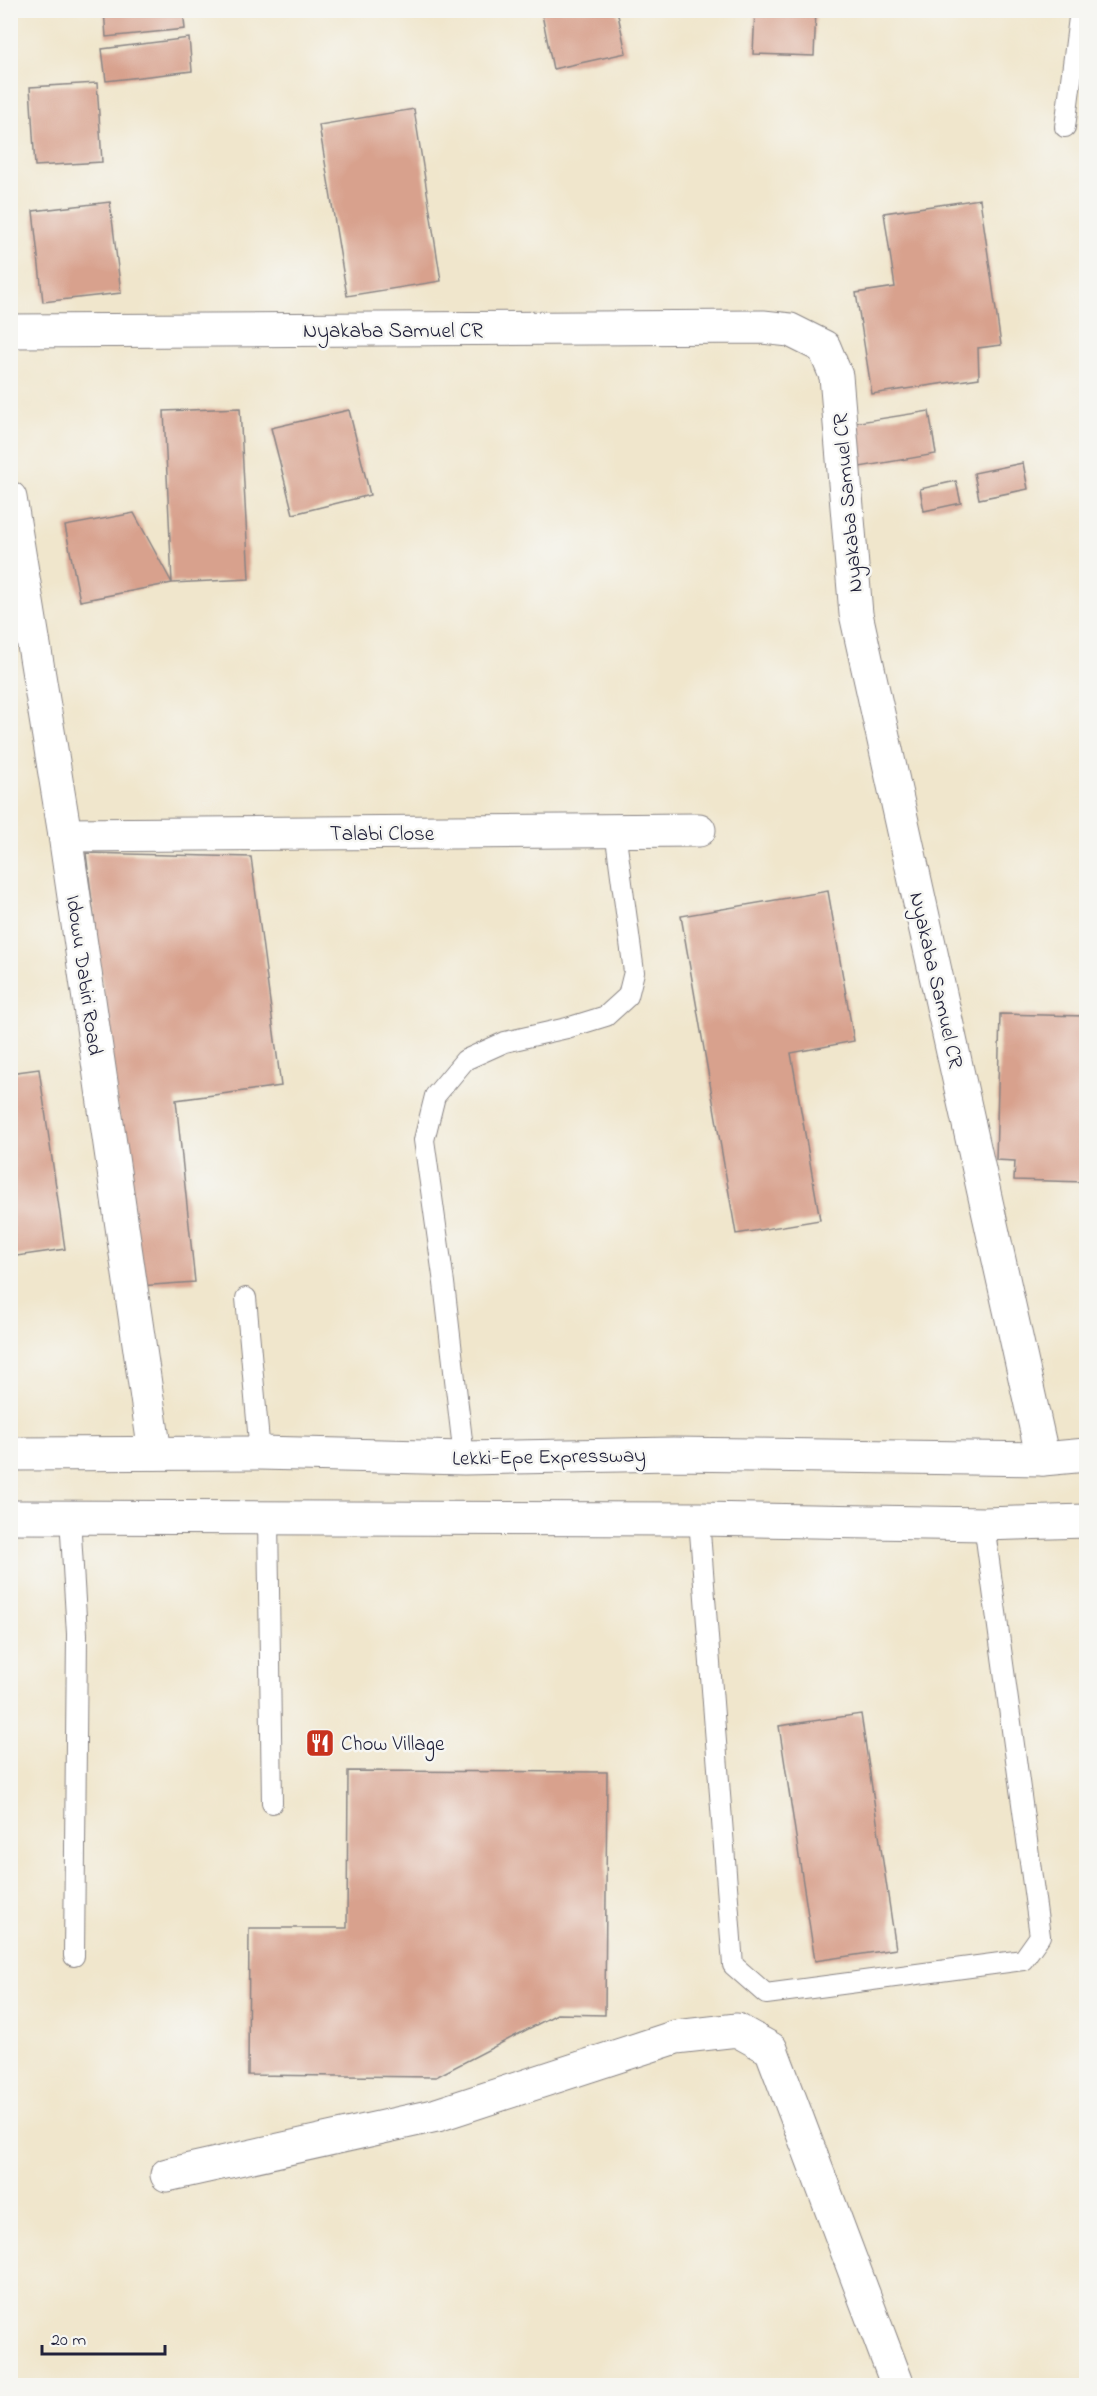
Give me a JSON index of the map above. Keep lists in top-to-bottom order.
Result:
{
  "streets": {
    "main road": [
      "Nyakaba Samuel CR",
      "Talabi Close",
      "Idowu Dabiri Road",
      "Lekki-Epe Expressway"
    ]
  },
  "crossings": [
    ["Nyakaba Samuel CR", "Lekki-Epe Expressway"],
    ["Talabi Close", "Idowu Dabiri Road"],
    ["Idowu Dabiri Road", "Lekki-Epe Expressway"]
  ],
  "places": {
    "restaurant": ["Chow Village"]
  },
  "scale_bar": "20 m"
}
